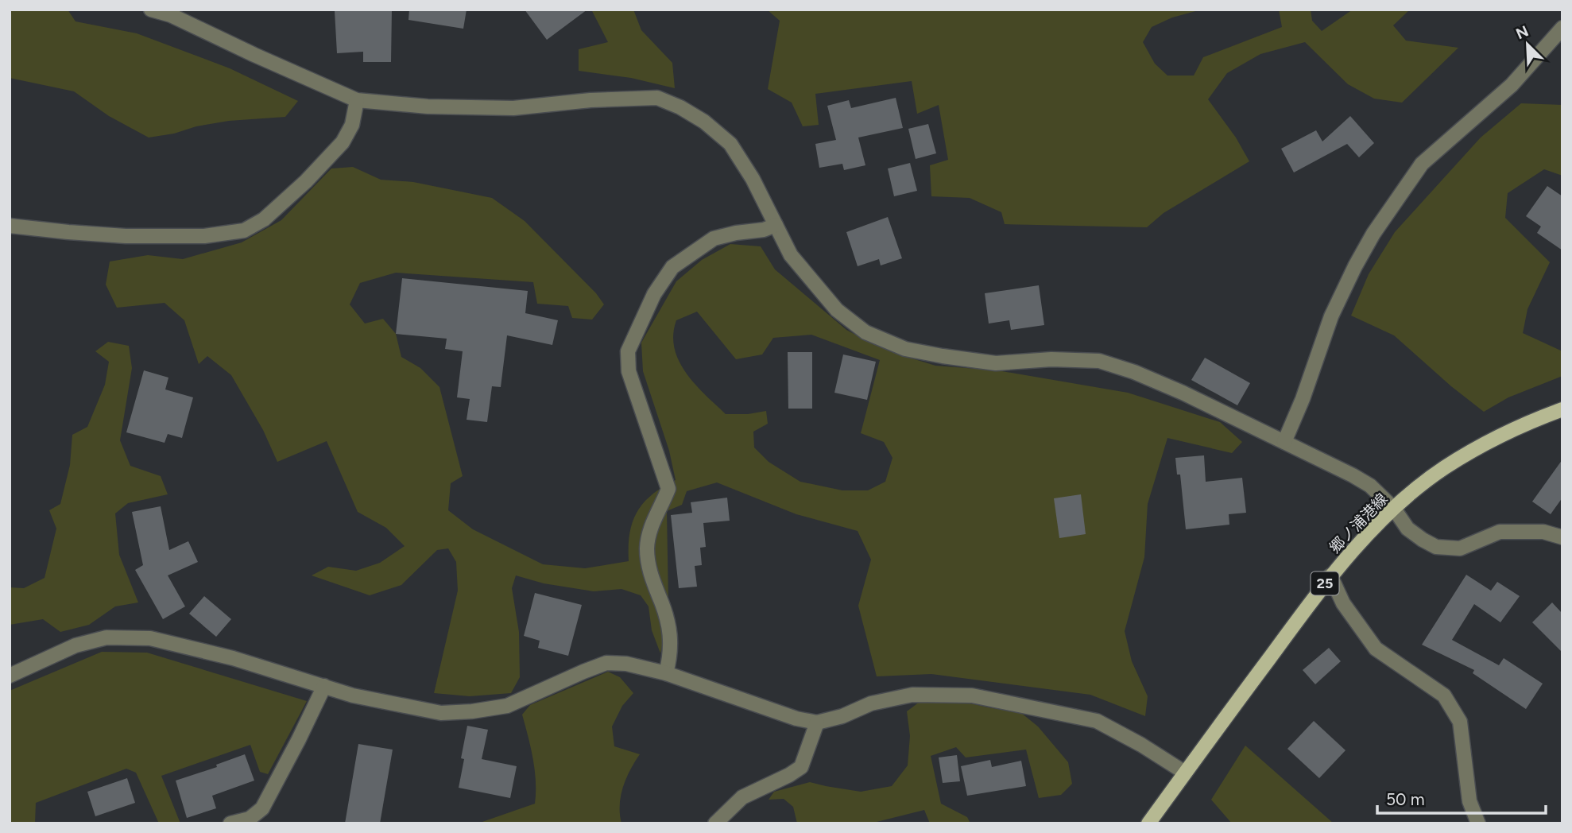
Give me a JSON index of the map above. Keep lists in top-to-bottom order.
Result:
{
  "streets": {
    "main road": ["郷ノ浦港線", "25"]
  },
  "scale_bar": "50 m",
  "north": "top left"
}
